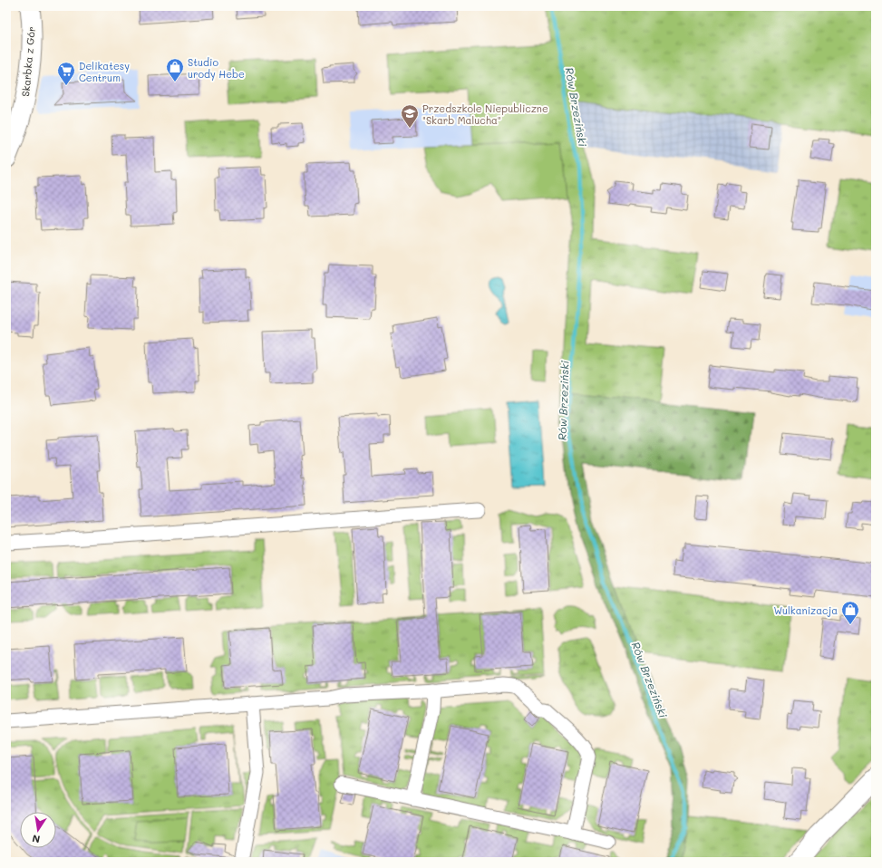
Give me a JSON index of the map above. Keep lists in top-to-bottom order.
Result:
{
  "streets": {
    "street": ["Skarbka z Gór"]
  },
  "water": ["Rów Brzeziński"],
  "places": {
    "shop": ["Studio urody Hebe", "Wulkanizacja"],
    "supermarket": ["Delikatesy Centrum"],
    "school or university": ["Przedszkole Niepubliczne \"Skarb Malucha\""]
  },
  "north": "bottom"
}
